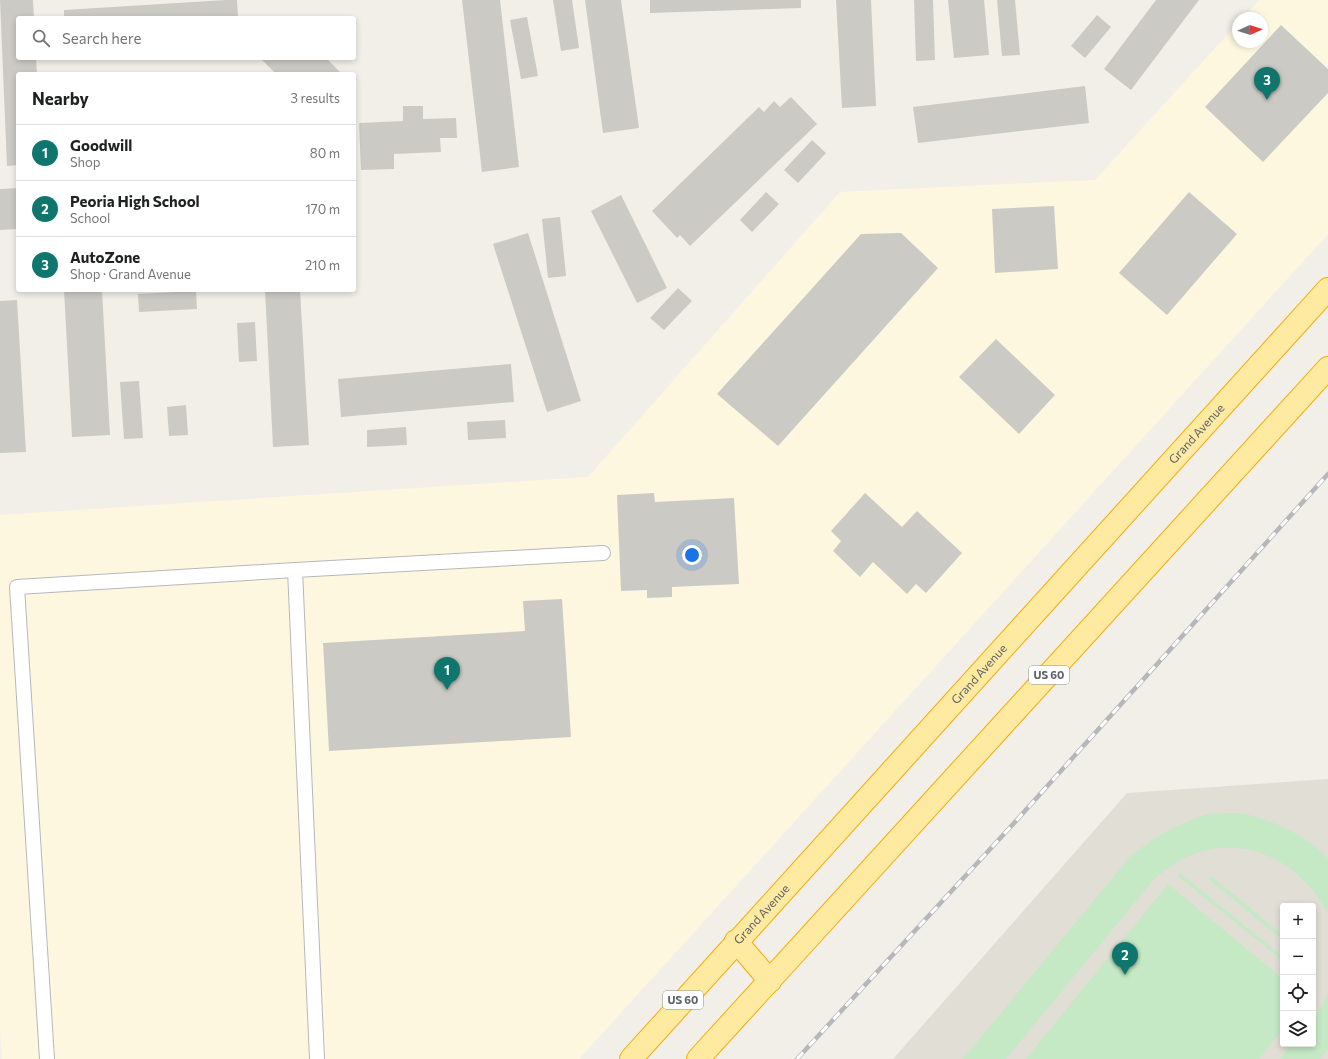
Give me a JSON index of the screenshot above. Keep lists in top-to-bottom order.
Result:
{
  "streets": {
    "highway": ["Grand Avenue", "US 60"]
  },
  "north": "right",
  "page": {
    "search": "Search here",
    "pins": ["3", "1", "2"],
    "heading": ["Nearby", "3 results"],
    "list": [
      {
        "mark": "1",
        "name": "Goodwill",
        "note": "Shop",
        "value": "80 m"
      },
      {
        "mark": "2",
        "name": "Peoria High School",
        "note": "School",
        "value": "170 m"
      },
      {
        "mark": "3",
        "name": "AutoZone",
        "note": "Shop · Grand Avenue",
        "value": "210 m"
      }
    ],
    "map_buttons": ["+", "−"]
  }
}
